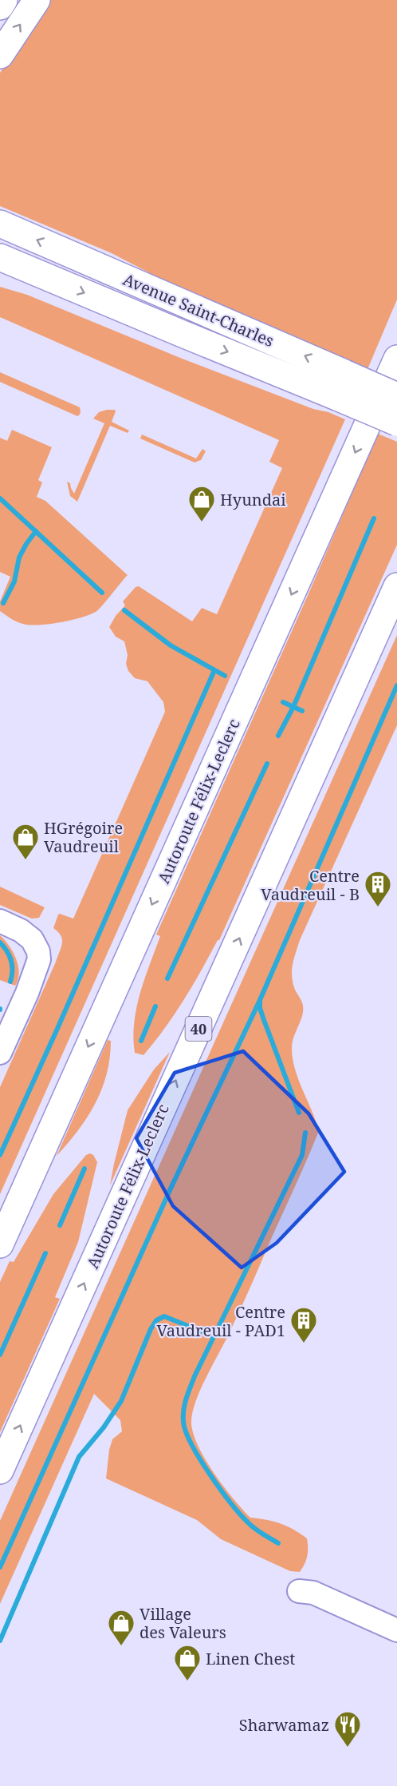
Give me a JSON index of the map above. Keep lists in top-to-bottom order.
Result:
{
  "streets": {
    "main road": ["Avenue Saint-Charles", "Autoroute Félix-Leclerc", "40"]
  },
  "places": {
    "shop": [
      "Hyundai",
      "HGrégoire Vaudreuil",
      "Village des Valeurs",
      "Linen Chest"
    ],
    "building": ["Centre Vaudreuil - B", "Centre Vaudreuil - PAD1"],
    "restaurant": ["Sharwamaz"]
  }
}
